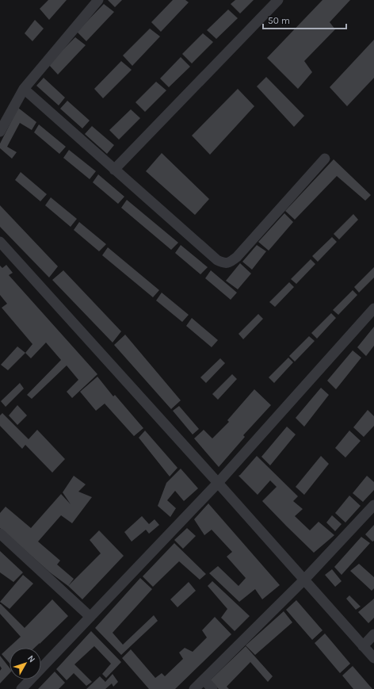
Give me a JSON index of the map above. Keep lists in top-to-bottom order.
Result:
{
  "scale_bar": "50 m",
  "north": "top right"
}
